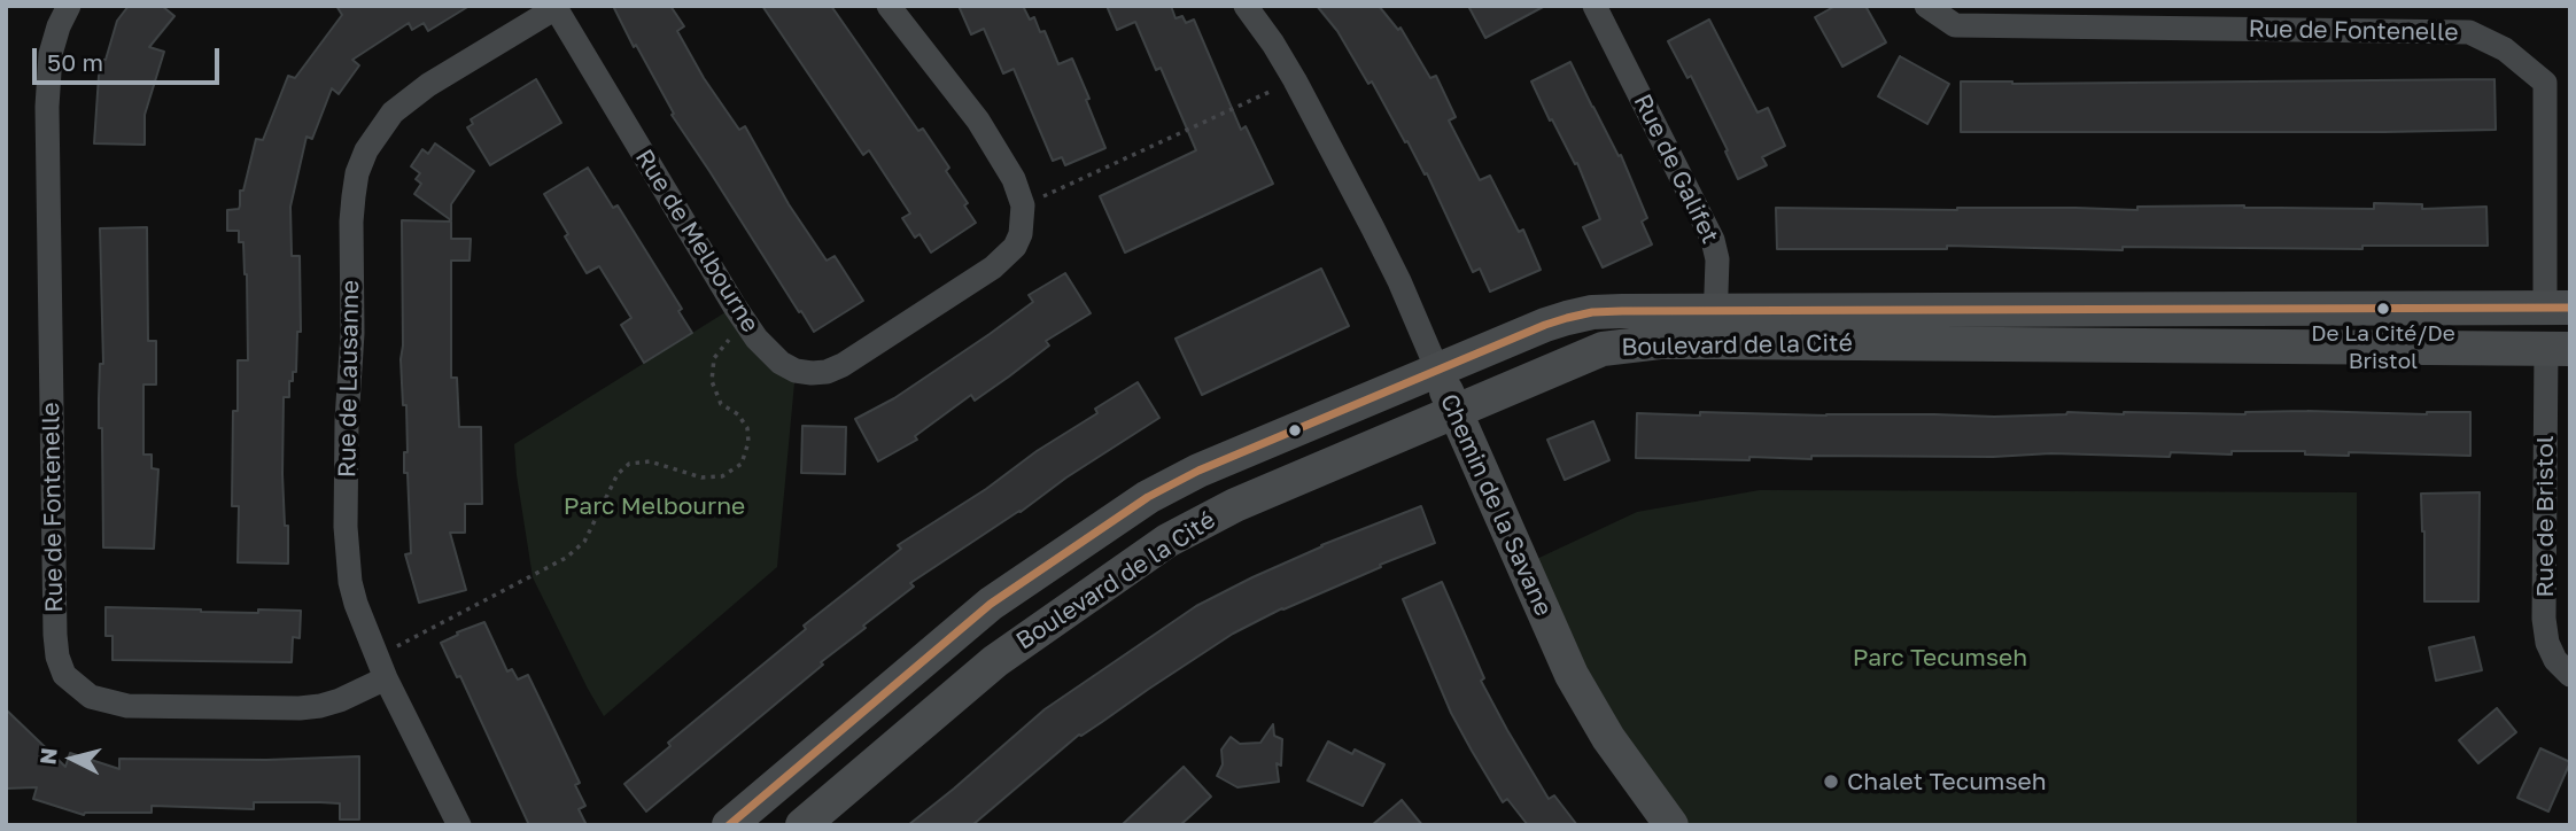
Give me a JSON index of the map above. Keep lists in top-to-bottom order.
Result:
{
  "streets": {
    "street": [
      "Rue de Fontenelle",
      "Rue de Galifet",
      "Rue de Melbourne",
      "Boulevard de la Cité",
      "Rue de Lausanne",
      "Chemin de la Savane",
      "Rue de Bristol"
    ]
  },
  "crossings": [
    ["Rue de Fontenelle", "Boulevard de la Cité"],
    ["Rue de Fontenelle", "Rue de Lausanne"],
    ["Rue de Galifet", "Boulevard de la Cité"],
    ["Rue de Melbourne", "Rue de Lausanne"],
    ["Boulevard de la Cité", "Chemin de la Savane"],
    ["Boulevard de la Cité", "Rue de Bristol"]
  ],
  "parks": ["Parc Melbourne", "Parc Tecumseh"],
  "places": ["De La Cité/De Bristol", "Chalet Tecumseh"],
  "scale_bar": "50 m",
  "north": "left"
}
